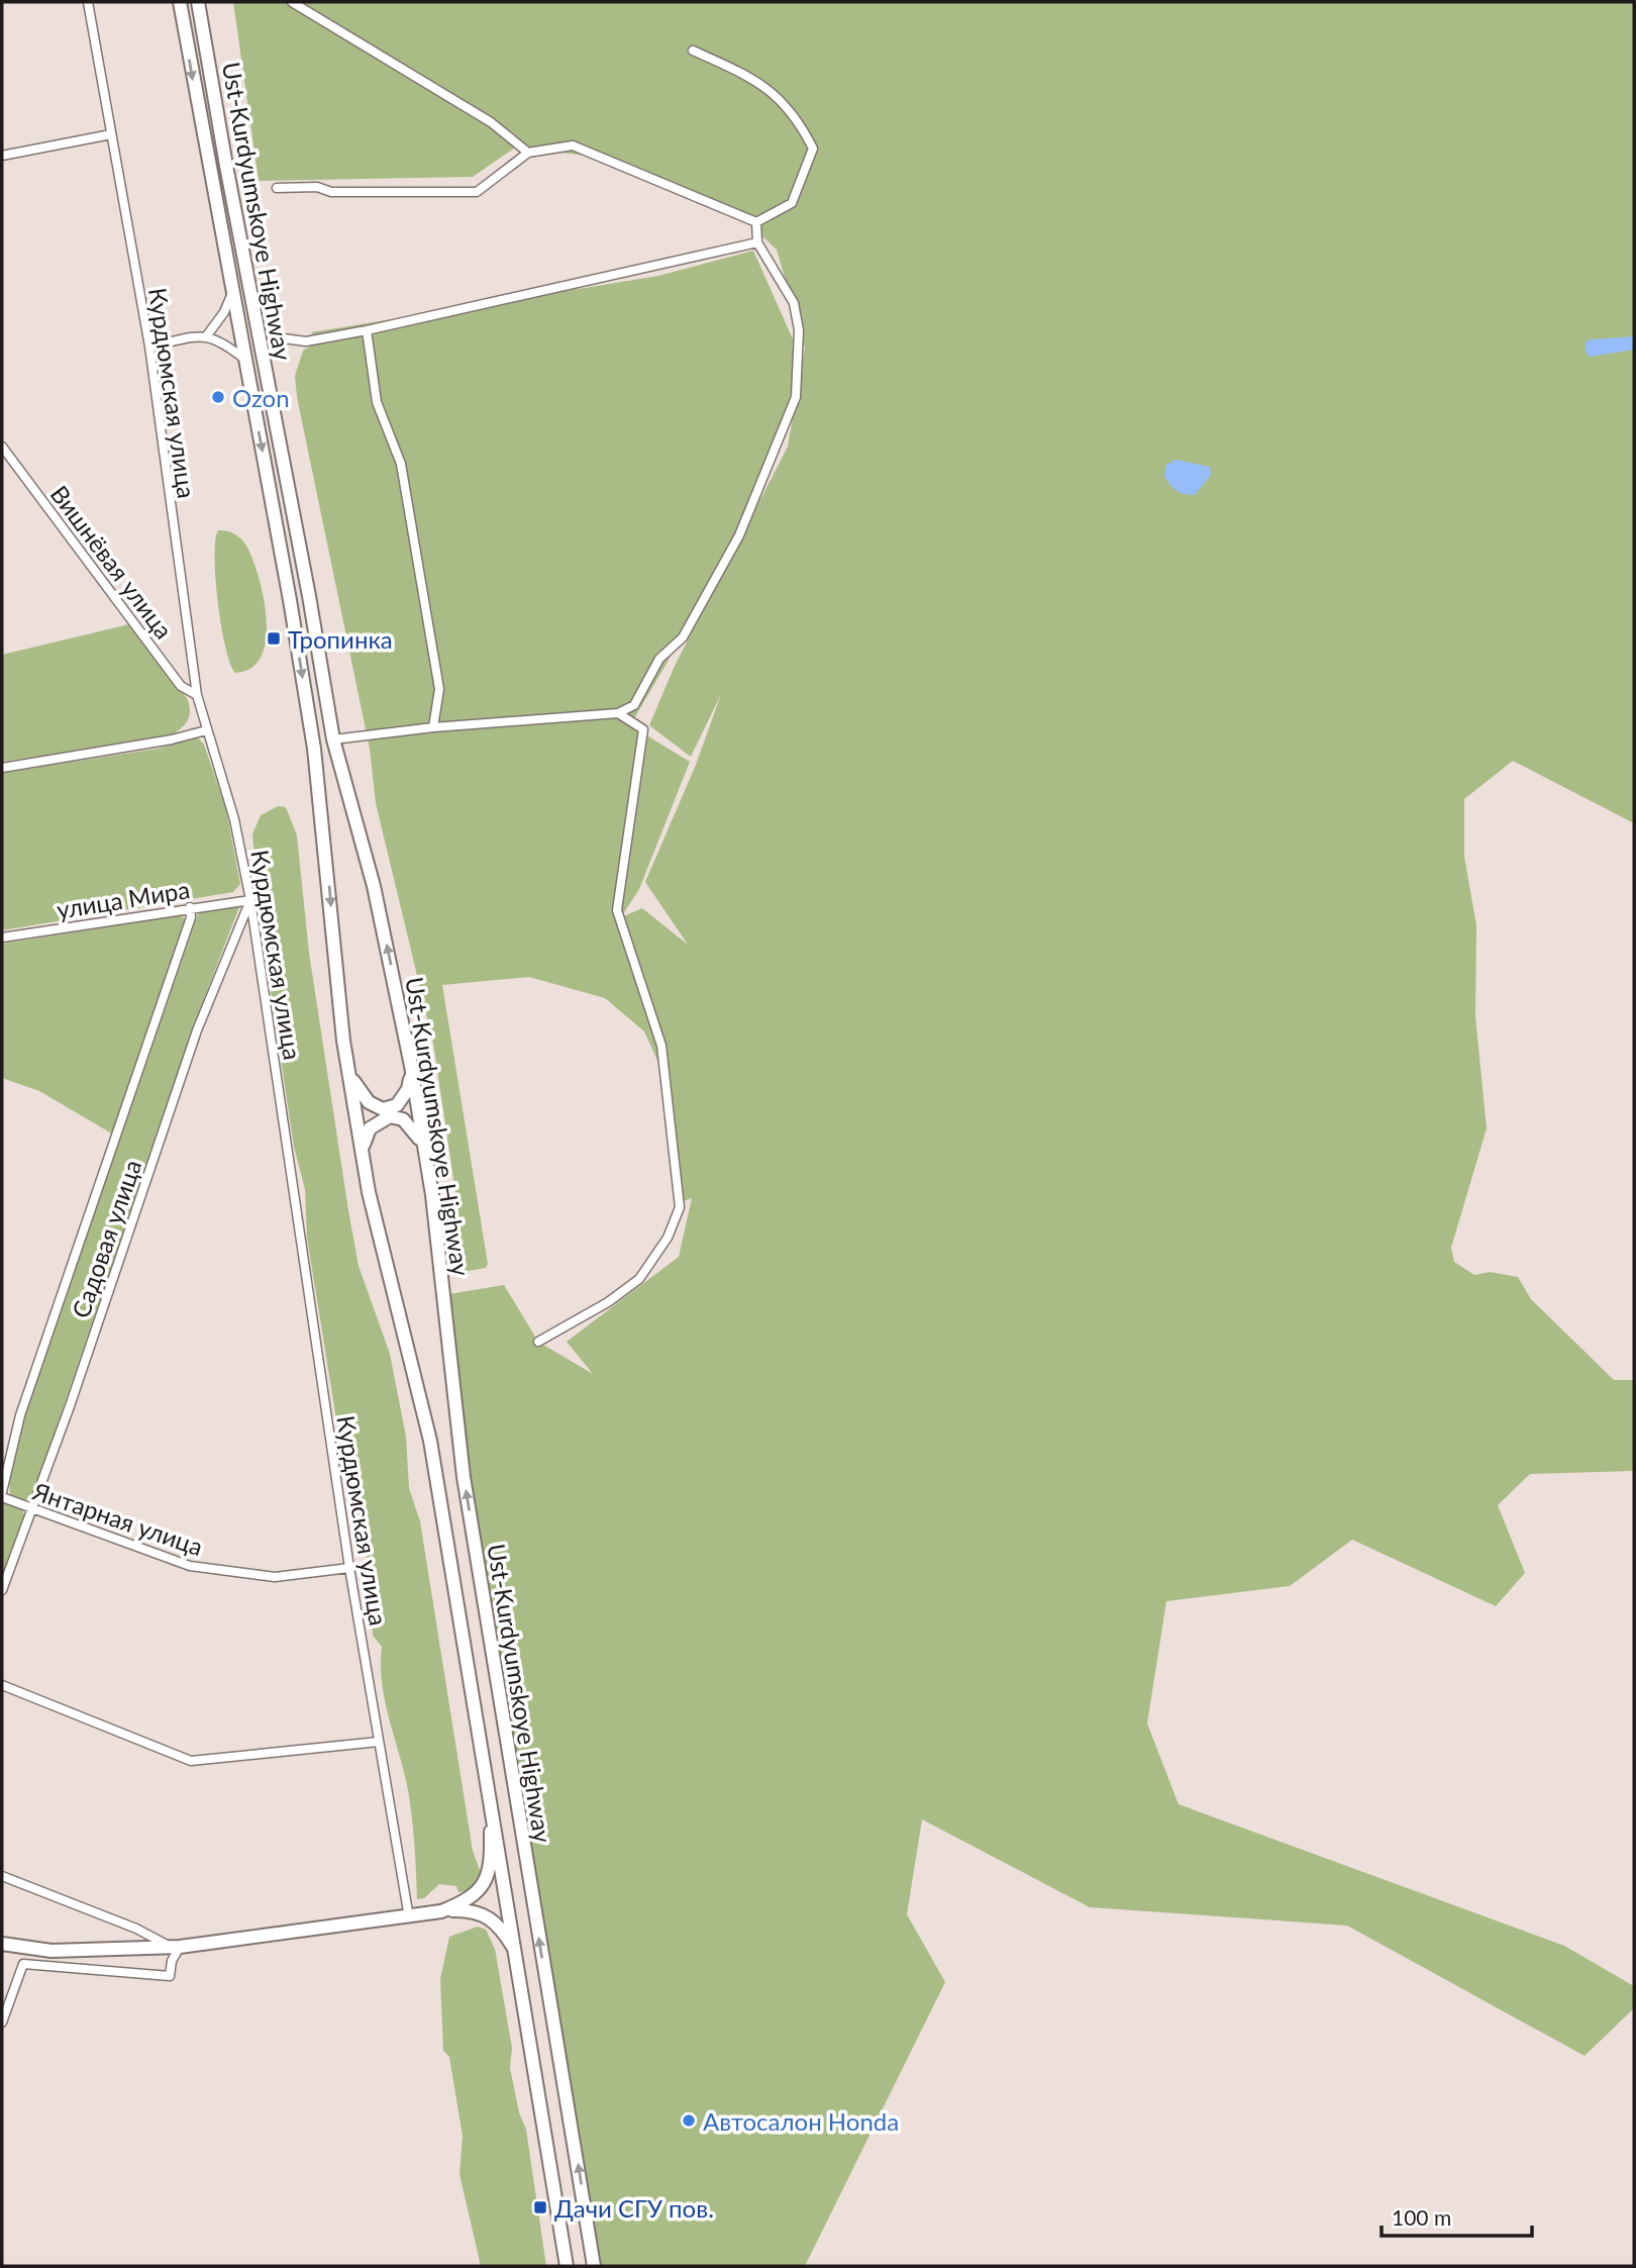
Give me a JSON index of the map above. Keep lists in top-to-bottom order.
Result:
{
  "streets": {
    "main road": ["Ust-Kurdyumskoye Highway"],
    "street": [
      "Курдюмская улица",
      "Вишнёвая улица",
      "улица Мира",
      "Садовая улица",
      "Янтарная улица"
    ]
  },
  "crossings": [
    ["Курдюмская улица", "Вишнёвая улица"],
    ["Курдюмская улица", "улица Мира"],
    ["Курдюмская улица", "Садовая улица"],
    ["Курдюмская улица", "Янтарная улица"],
    ["улица Мира", "Садовая улица"],
    ["Садовая улица", "Янтарная улица"]
  ],
  "places": {
    "other": ["Ozon", "Автосалон Honda"],
    "transit": ["Тропинка", "Дачи СГУ пов."]
  },
  "scale_bar": "100 m"
}
